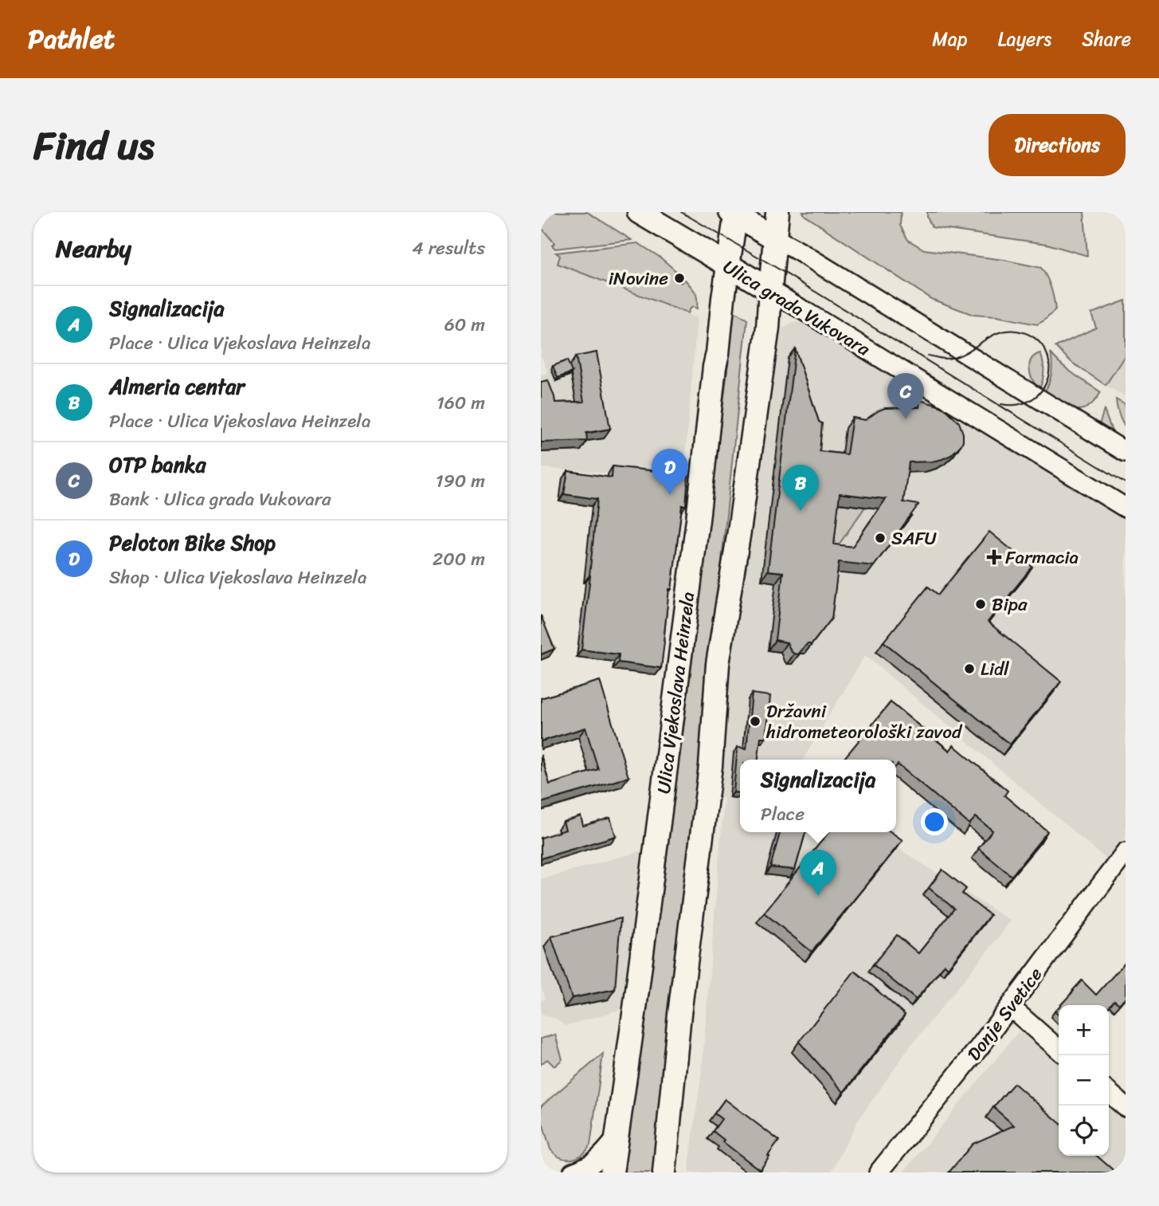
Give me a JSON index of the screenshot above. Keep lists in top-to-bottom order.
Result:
{
  "streets": {
    "main road": ["Ulica grada Vukovara", "Ulica Vjekoslava Heinzela"],
    "street": ["Donje Svetice"]
  },
  "crossings": [
    ["Ulica grada Vukovara", "Ulica Vjekoslava Heinzela"]
  ],
  "places": {
    "other": [
      "iNovine",
      "SAFU",
      "Bipa",
      "Lidl",
      "Državni hidrometeorološki zavod"
    ],
    "health": ["Farmacia"]
  },
  "page": {
    "header": "Pathlet",
    "nav": ["Map", "Layers", "Share"],
    "title": "Find us",
    "buttons": "Directions",
    "heading": ["Nearby", "4 results"],
    "list": [
      {
        "mark": "A",
        "name": "Signalizacija",
        "note": "Place · Ulica Vjekoslava Heinzela",
        "value": "60 m"
      },
      {
        "mark": "B",
        "name": "Almeria centar",
        "note": "Place · Ulica Vjekoslava Heinzela",
        "value": "160 m"
      },
      {
        "mark": "C",
        "name": "OTP banka",
        "note": "Bank · Ulica grada Vukovara",
        "value": "190 m"
      },
      {
        "mark": "D",
        "name": "Peloton Bike Shop",
        "note": "Shop · Ulica Vjekoslava Heinzela",
        "value": "200 m"
      }
    ],
    "pins": [
      "C",
      "D",
      "B",
      "A"
    ],
    "popup": ["Signalizacija", "Place"],
    "map_buttons": ["+", "−"]
  }
}
